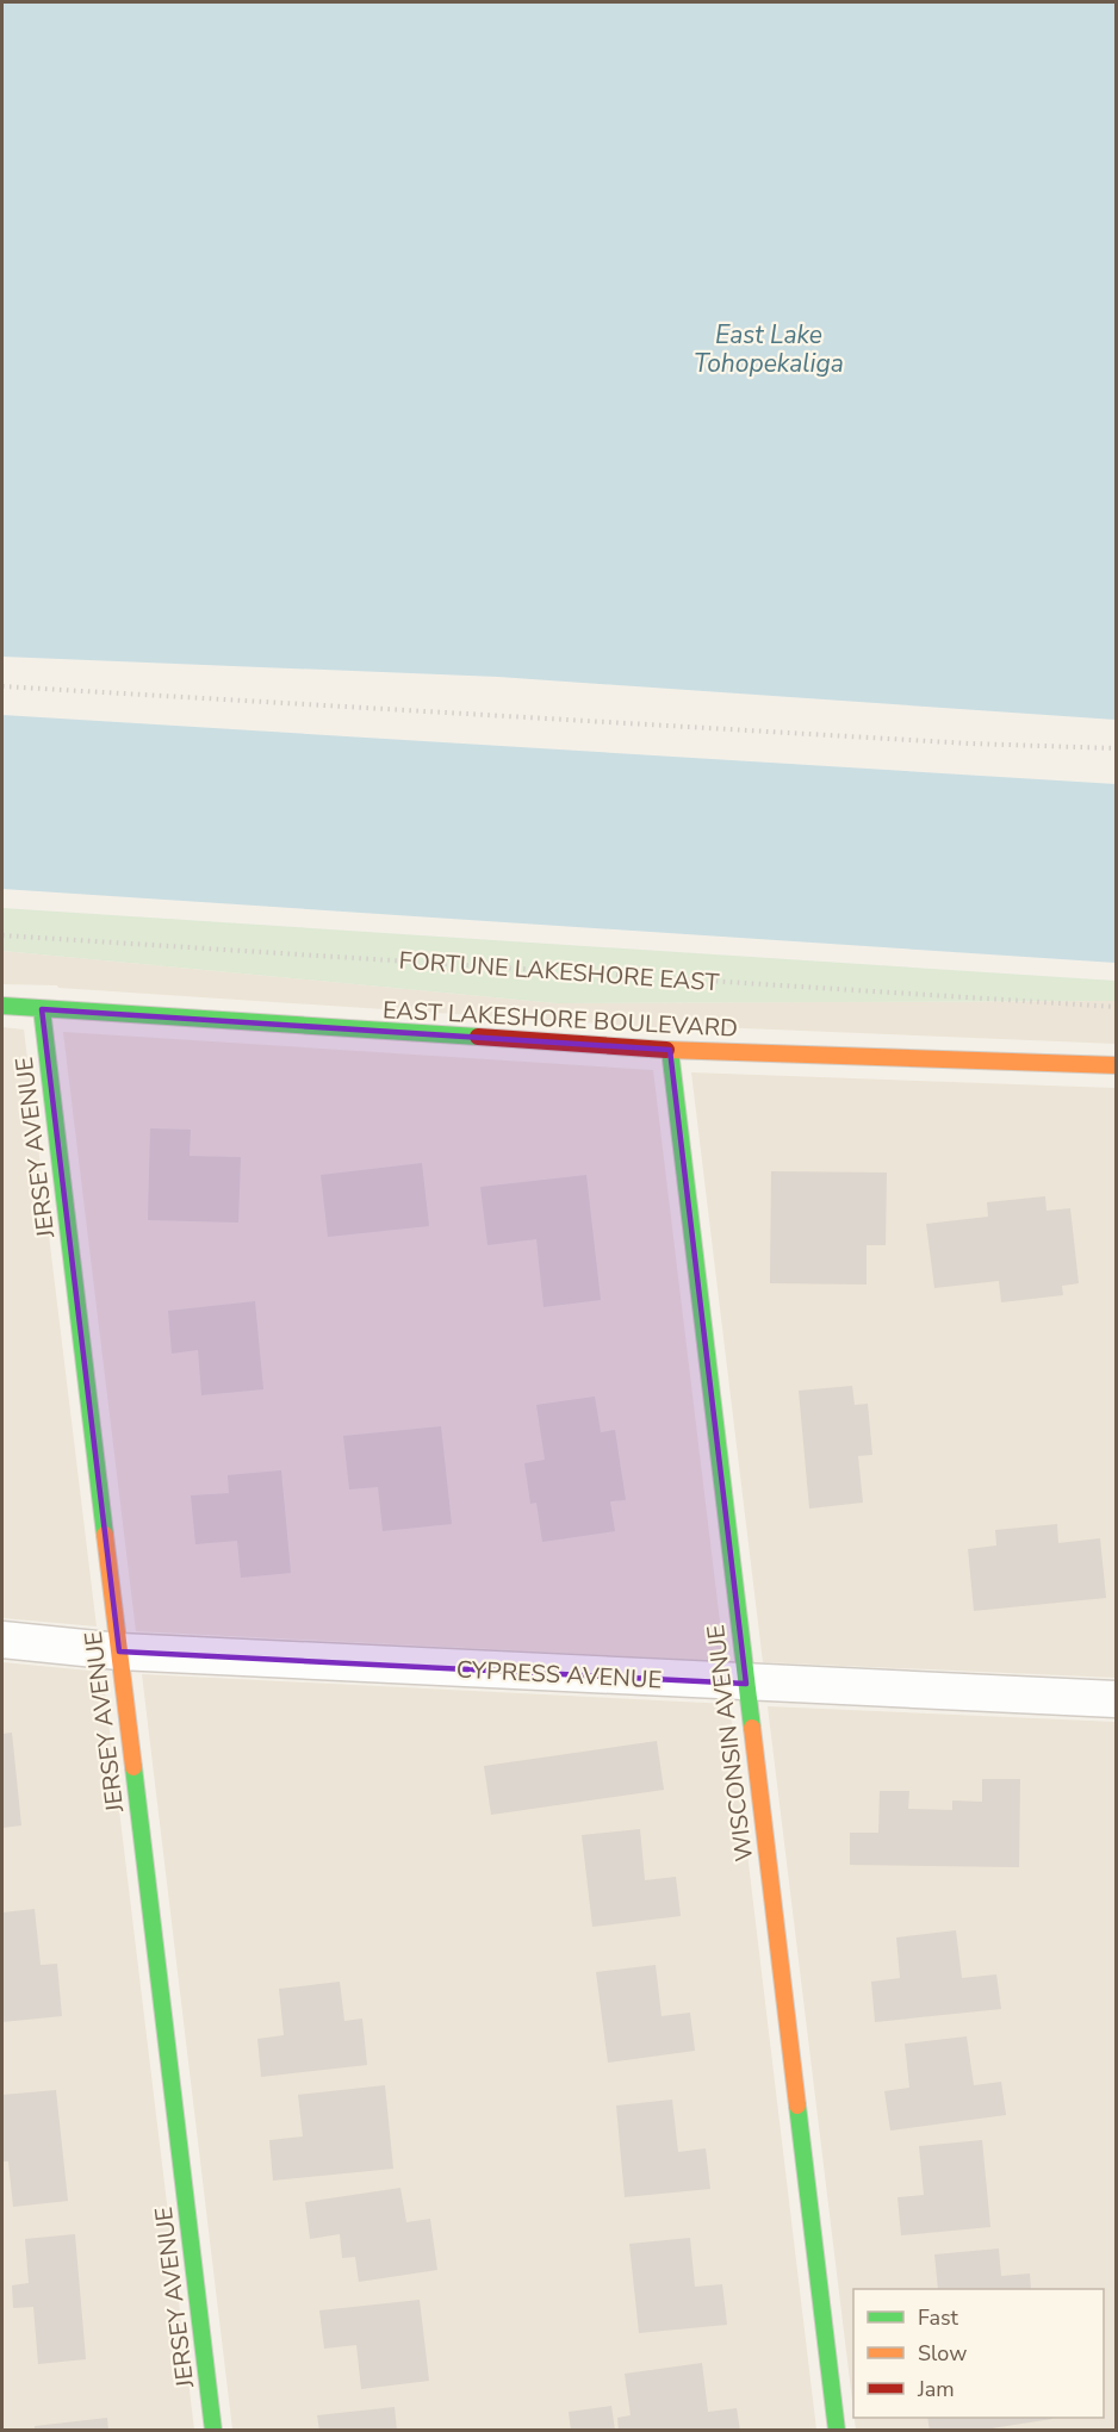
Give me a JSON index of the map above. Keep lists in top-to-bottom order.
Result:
{
  "streets": {
    "street": [
      "EAST LAKESHORE BOULEVARD",
      "JERSEY AVENUE",
      "CYPRESS AVENUE",
      "WISCONSIN AVENUE"
    ],
    "path": ["FORTUNE LAKESHORE EAST"]
  },
  "crossings": [
    ["EAST LAKESHORE BOULEVARD", "JERSEY AVENUE"],
    ["EAST LAKESHORE BOULEVARD", "WISCONSIN AVENUE"],
    ["JERSEY AVENUE", "CYPRESS AVENUE"],
    ["CYPRESS AVENUE", "WISCONSIN AVENUE"]
  ],
  "water": ["East Lake Tohopekaliga"],
  "legend": ["Fast", "Slow", "Jam"]
}
